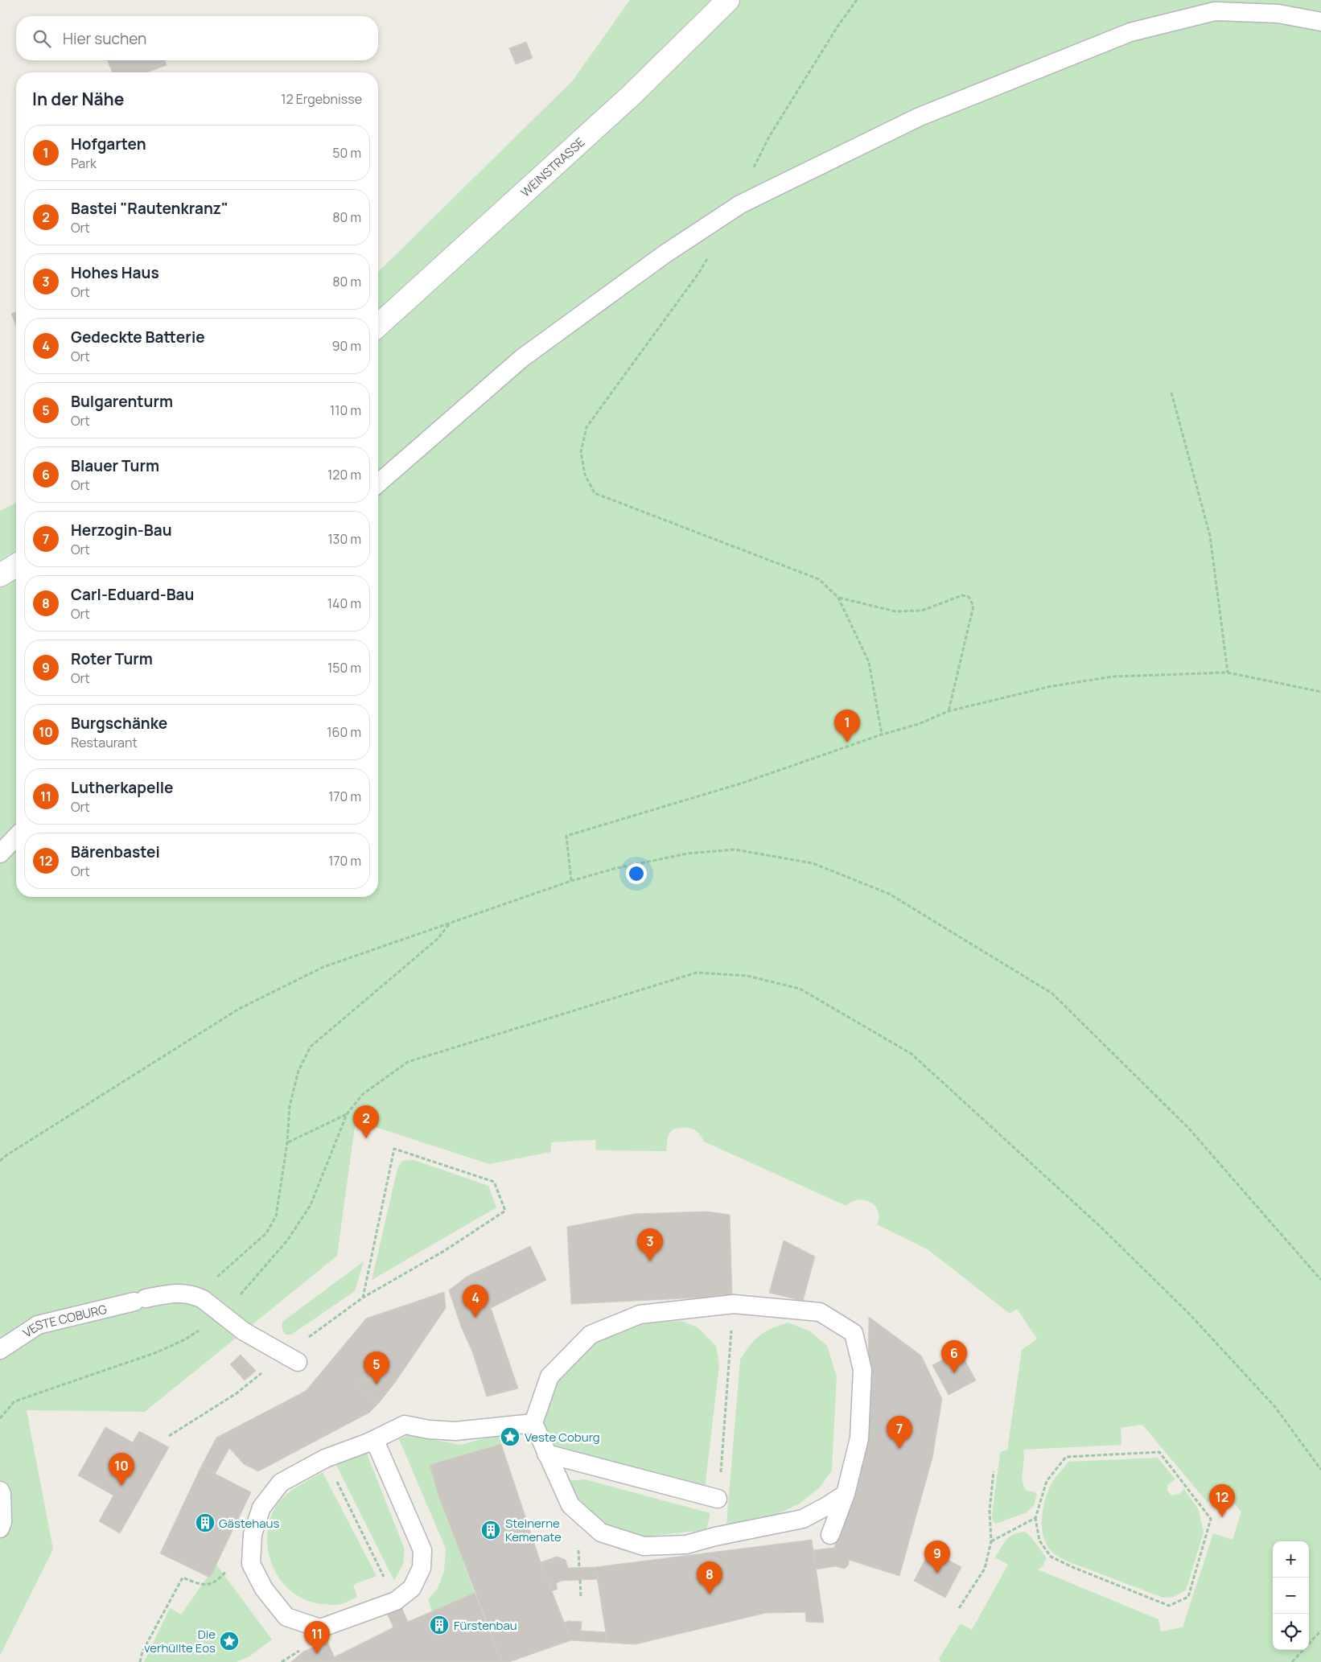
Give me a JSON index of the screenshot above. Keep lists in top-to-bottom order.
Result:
{
  "streets": {
    "street": ["WEINSTRASSE"],
    "lane": ["VESTE COBURG"]
  },
  "places": {
    "place": ["Veste Coburg", "Die verhüllte Eos"],
    "building": ["Gästehaus", "Steinerne Kemenate", "Fürstenbau"]
  },
  "page": {
    "search": "Hier suchen",
    "heading": ["In der Nähe", "12 Ergebnisse"],
    "list": [
      {
        "mark": "1",
        "name": "Hofgarten",
        "note": "Park",
        "value": "50 m"
      },
      {
        "mark": "2",
        "name": "Bastei \"Rautenkranz\"",
        "note": "Ort",
        "value": "80 m"
      },
      {
        "mark": "3",
        "name": "Hohes Haus",
        "note": "Ort",
        "value": "80 m"
      },
      {
        "mark": "4",
        "name": "Gedeckte Batterie",
        "note": "Ort",
        "value": "90 m"
      },
      {
        "mark": "5",
        "name": "Bulgarenturm",
        "note": "Ort",
        "value": "110 m"
      },
      {
        "mark": "6",
        "name": "Blauer Turm",
        "note": "Ort",
        "value": "120 m"
      },
      {
        "mark": "7",
        "name": "Herzogin-Bau",
        "note": "Ort",
        "value": "130 m"
      },
      {
        "mark": "8",
        "name": "Carl-Eduard-Bau",
        "note": "Ort",
        "value": "140 m"
      },
      {
        "mark": "9",
        "name": "Roter Turm",
        "note": "Ort",
        "value": "150 m"
      },
      {
        "mark": "10",
        "name": "Burgschänke",
        "note": "Restaurant",
        "value": "160 m"
      },
      {
        "mark": "11",
        "name": "Lutherkapelle",
        "note": "Ort",
        "value": "170 m"
      },
      {
        "mark": "12",
        "name": "Bärenbastei",
        "note": "Ort",
        "value": "170 m"
      }
    ],
    "pins": [
      "1",
      "2",
      "3",
      "4",
      "6",
      "5",
      "7",
      "10",
      "12",
      "9",
      "8",
      "11"
    ],
    "map_buttons": ["+", "−"]
  }
}
